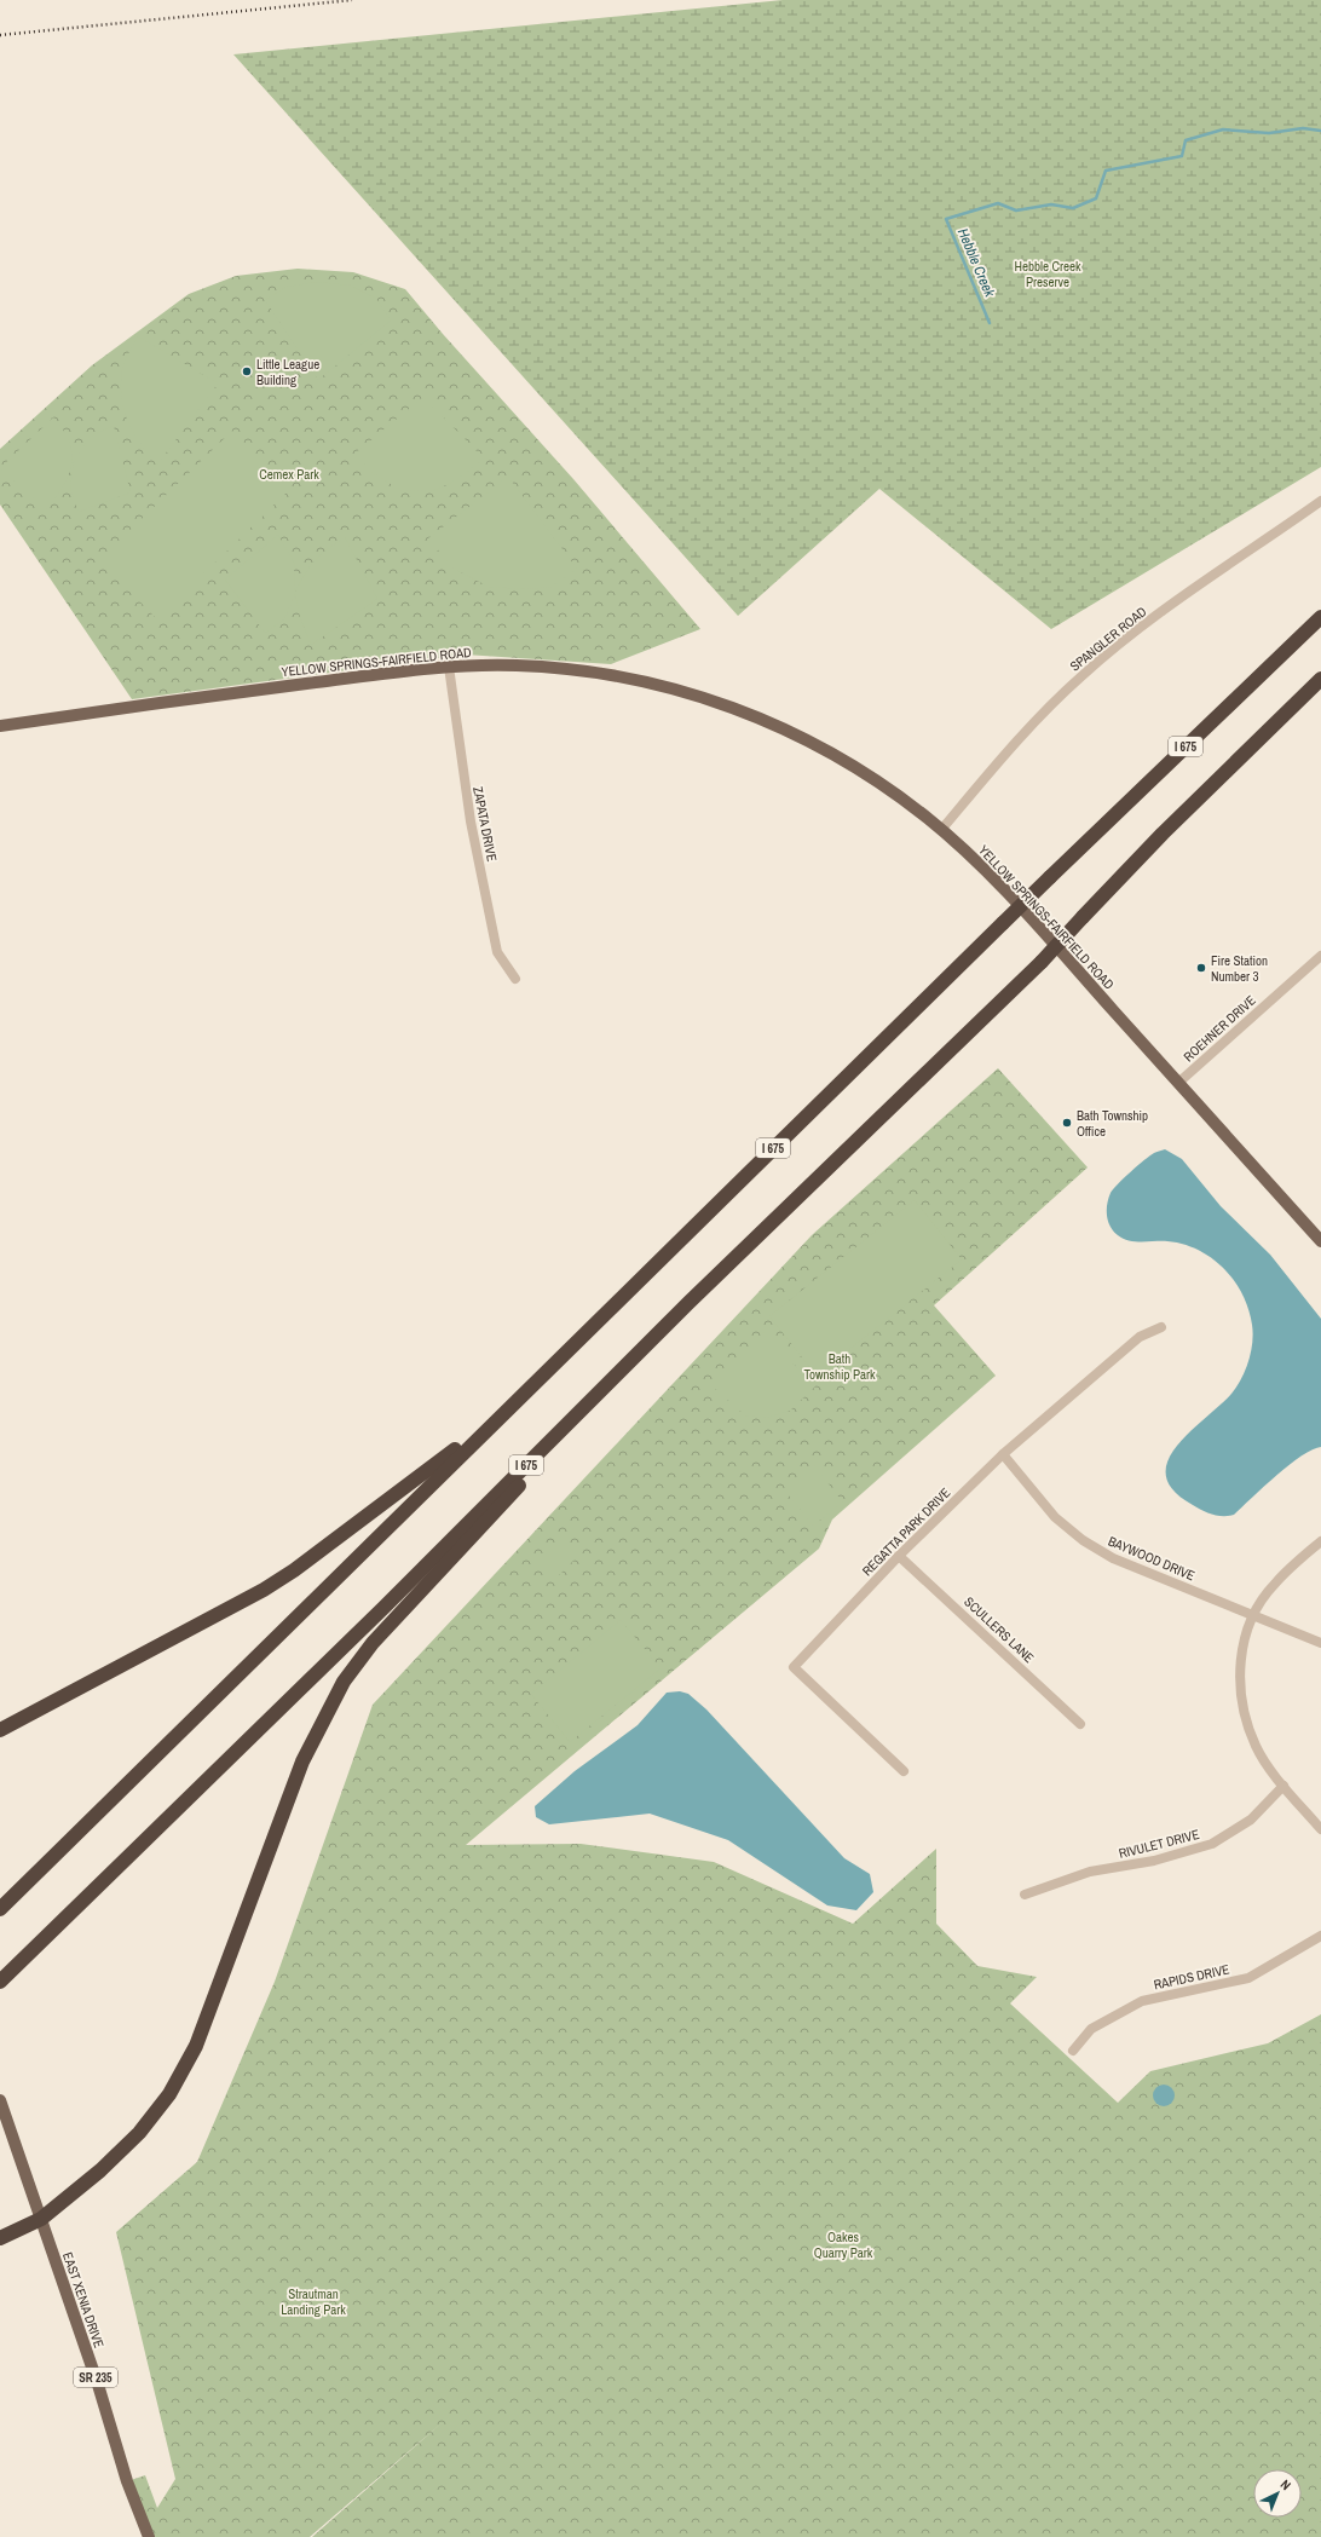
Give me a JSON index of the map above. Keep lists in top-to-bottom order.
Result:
{
  "streets": {
    "highway": ["I 675"],
    "main road": ["YELLOW SPRINGS-FAIRFIELD ROAD", "EAST XENIA DRIVE", "SR 235"],
    "street": [
      "SPANGLER ROAD",
      "ZAPATA DRIVE",
      "ROEHNER DRIVE",
      "REGATTA PARK DRIVE",
      "BAYWOOD DRIVE",
      "SCULLERS LANE",
      "RIVULET DRIVE",
      "RAPIDS DRIVE"
    ]
  },
  "crossings": [
    ["SPANGLER ROAD", "YELLOW SPRINGS-FAIRFIELD ROAD"],
    ["YELLOW SPRINGS-FAIRFIELD ROAD", "ZAPATA DRIVE"],
    ["YELLOW SPRINGS-FAIRFIELD ROAD", "ROEHNER DRIVE"],
    ["REGATTA PARK DRIVE", "BAYWOOD DRIVE"],
    ["REGATTA PARK DRIVE", "SCULLERS LANE"]
  ],
  "water": ["Hebble Creek"],
  "parks": [
    "Hebble Creek Preserve",
    "Cemex Park",
    "Bath Township Park",
    "Oakes Quarry Park",
    "Strautman Landing Park"
  ],
  "places": ["Little League Building", "Fire Station Number 3", "Bath Township Office"],
  "north": "top right"
}
